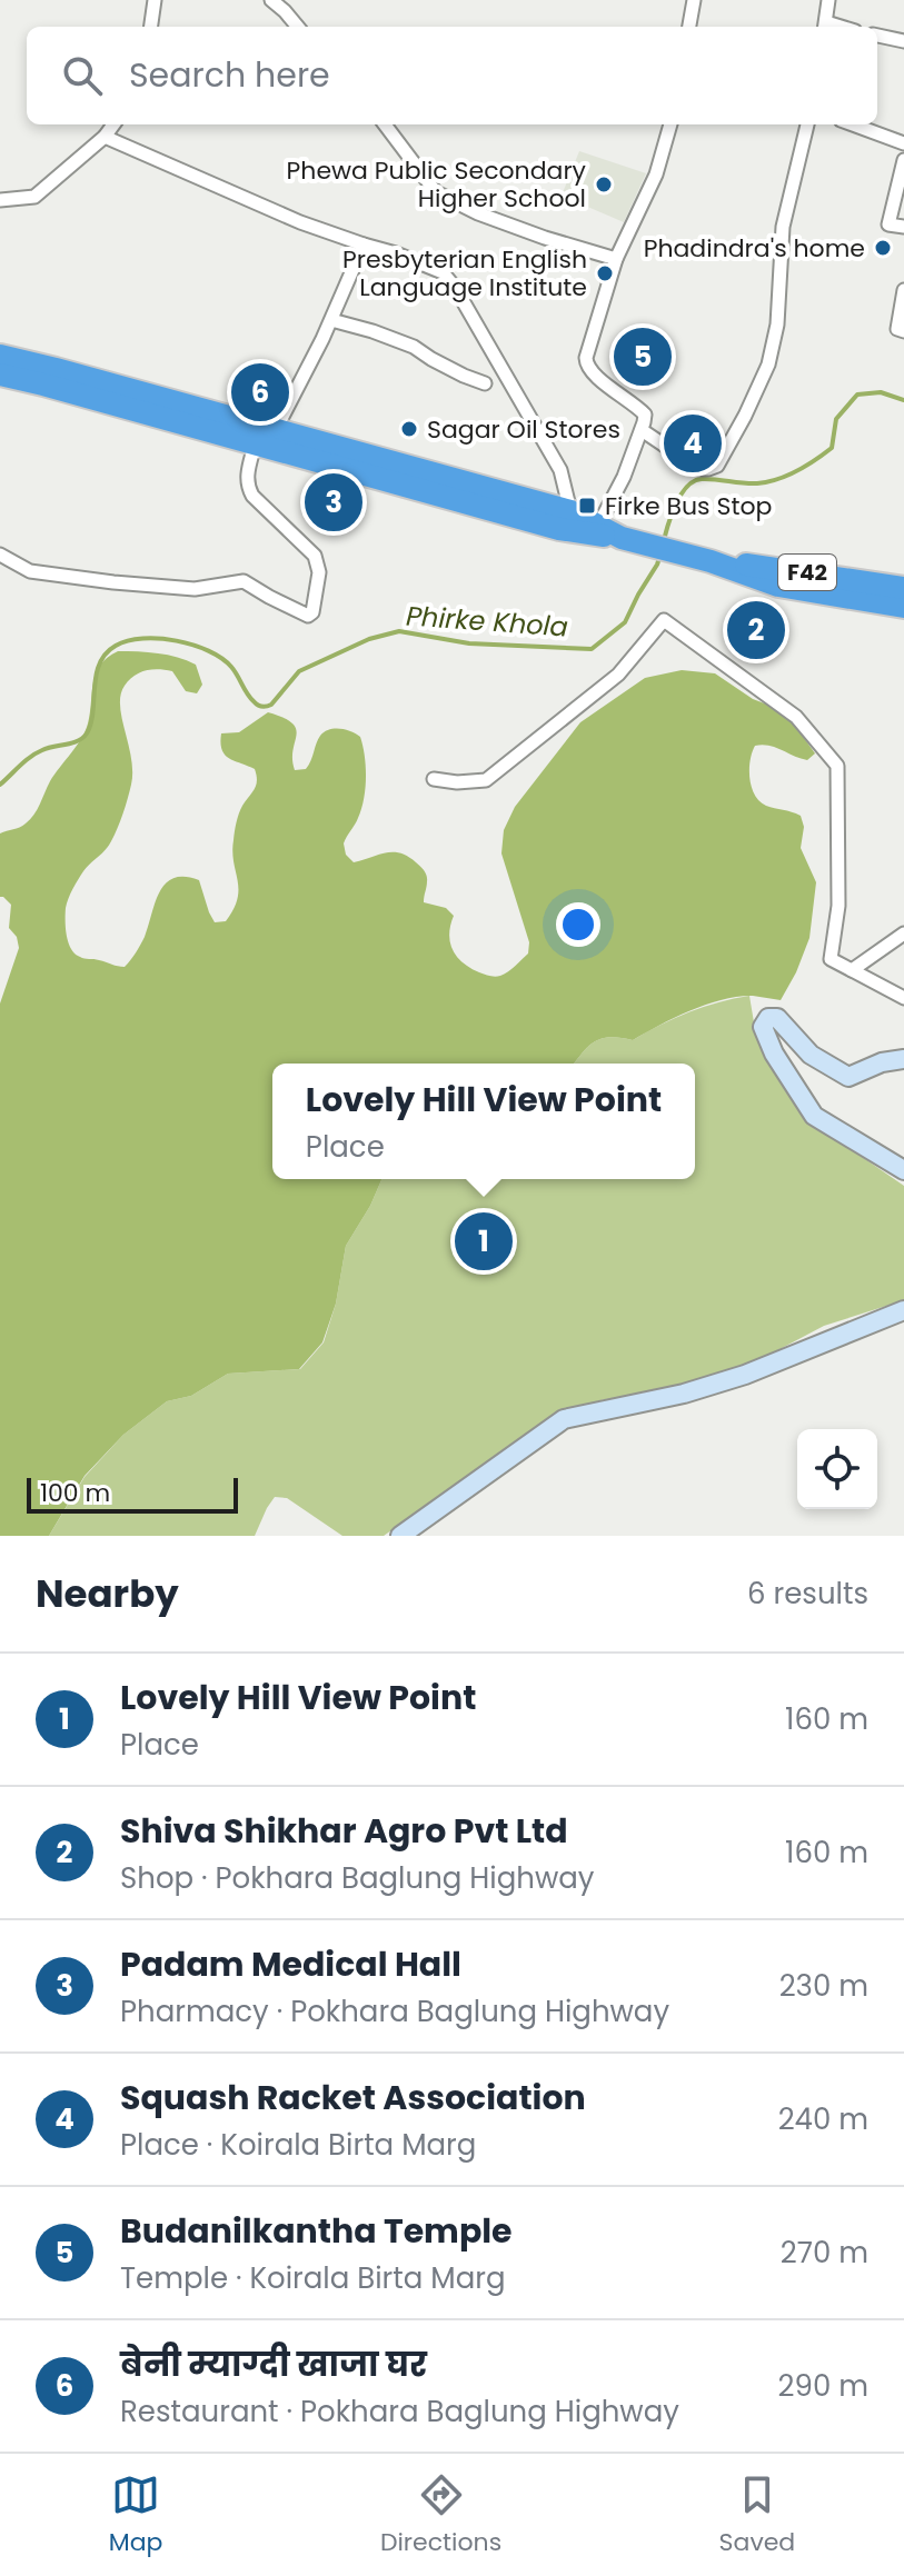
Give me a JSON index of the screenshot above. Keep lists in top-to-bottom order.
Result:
{
  "streets": {
    "highway": ["F42"]
  },
  "water": ["Phirke Khola"],
  "places": {
    "other": [
      "Phewa Public Secondary Higher School",
      "Phadindra's home",
      "Presbyterian English Language Institute",
      "Sagar Oil Stores"
    ],
    "transit": ["Firke Bus Stop"]
  },
  "scale_bar": "100 m",
  "page": {
    "search": "Search here",
    "pins": [
      "5",
      "6",
      "4",
      "3",
      "2",
      "1"
    ],
    "popup": ["Lovely Hill View Point", "Place"],
    "scale": "100 m",
    "heading": ["Nearby", "6 results"],
    "list": [
      {
        "mark": "1",
        "name": "Lovely Hill View Point",
        "note": "Place",
        "value": "160 m"
      },
      {
        "mark": "2",
        "name": "Shiva Shikhar Agro Pvt Ltd",
        "note": "Shop · Pokhara Baglung Highway",
        "value": "160 m"
      },
      {
        "mark": "3",
        "name": "Padam Medical Hall",
        "note": "Pharmacy · Pokhara Baglung Highway",
        "value": "230 m"
      },
      {
        "mark": "4",
        "name": "Squash Racket Association",
        "note": "Place · Koirala Birta Marg",
        "value": "240 m"
      },
      {
        "mark": "5",
        "name": "Budanilkantha Temple",
        "note": "Temple · Koirala Birta Marg",
        "value": "270 m"
      },
      {
        "mark": "6",
        "name": "बेनी म्याग्दी खाजा घर",
        "note": "Restaurant · Pokhara Baglung Highway",
        "value": "290 m"
      }
    ],
    "nav": ["Map", "Directions", "Saved"]
  }
}
